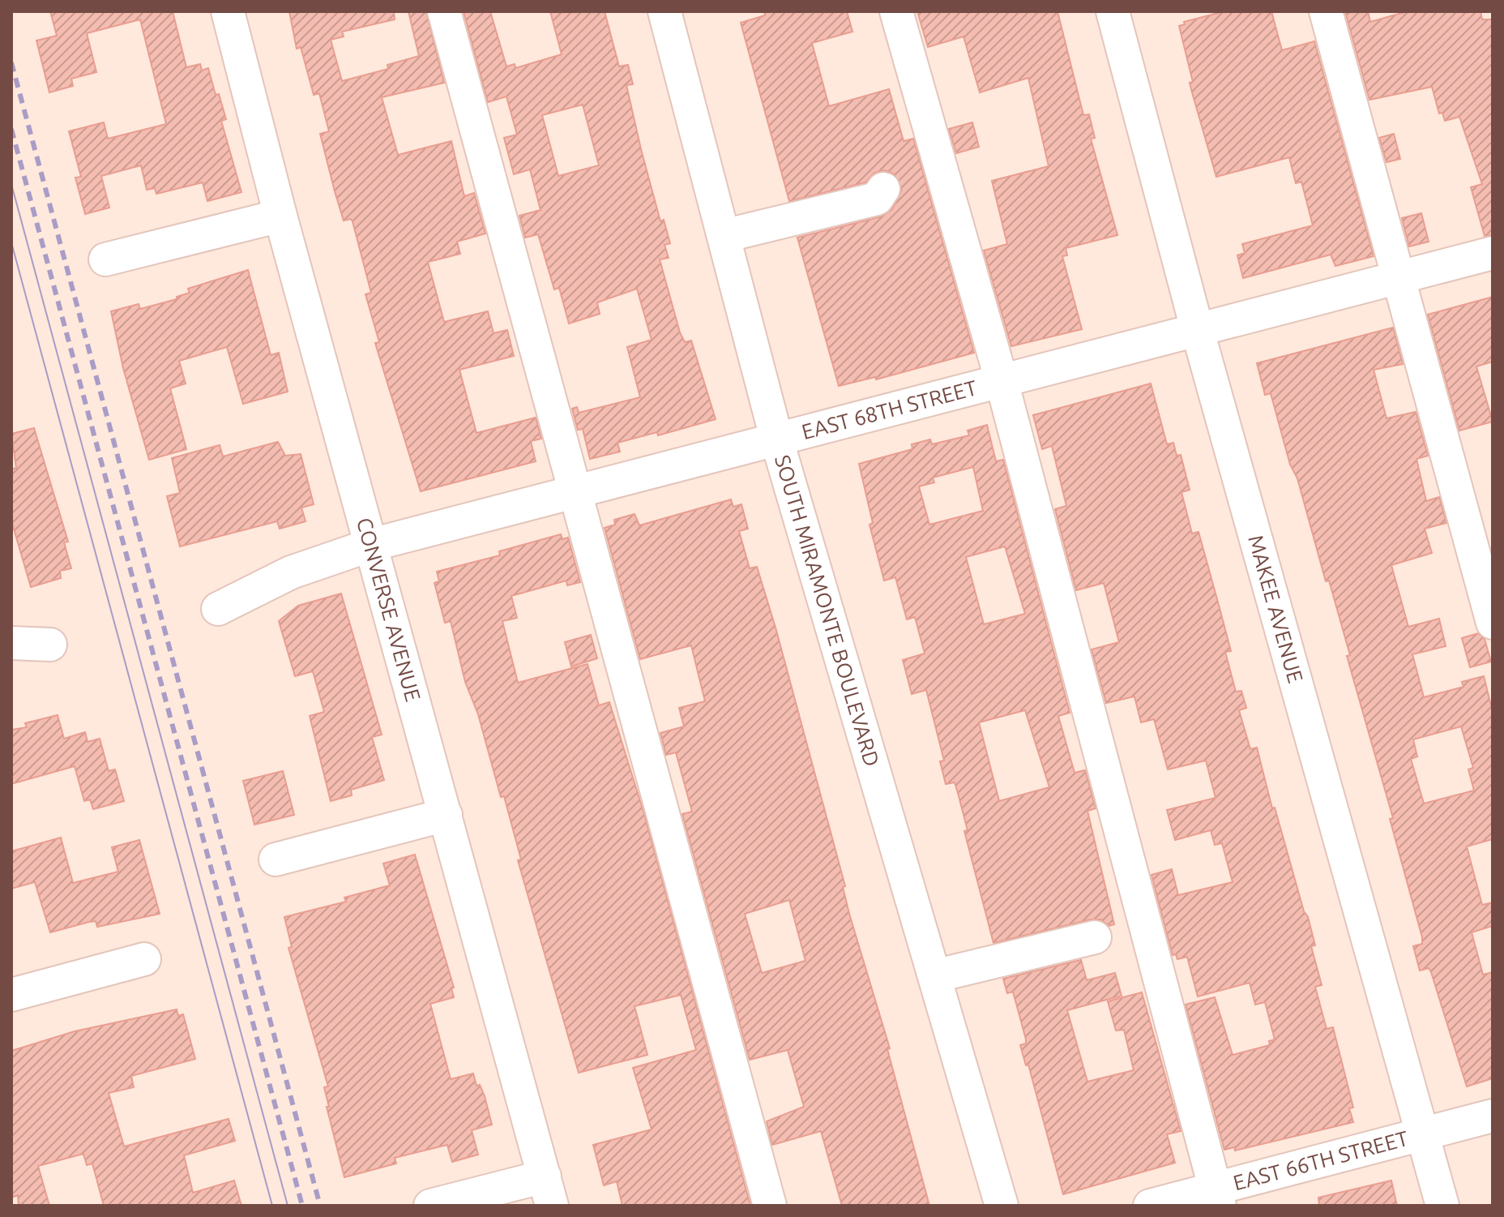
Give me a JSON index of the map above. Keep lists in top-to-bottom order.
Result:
{
  "streets": {
    "street": [
      "EAST 68TH STREET",
      "CONVERSE AVENUE",
      "MAKEE AVENUE",
      "SOUTH MIRAMONTE BOULEVARD",
      "EAST 66TH STREET"
    ]
  },
  "crossings": [
    ["EAST 68TH STREET", "CONVERSE AVENUE"],
    ["EAST 68TH STREET", "MAKEE AVENUE"],
    ["EAST 68TH STREET", "SOUTH MIRAMONTE BOULEVARD"],
    ["MAKEE AVENUE", "EAST 66TH STREET"]
  ]
}
